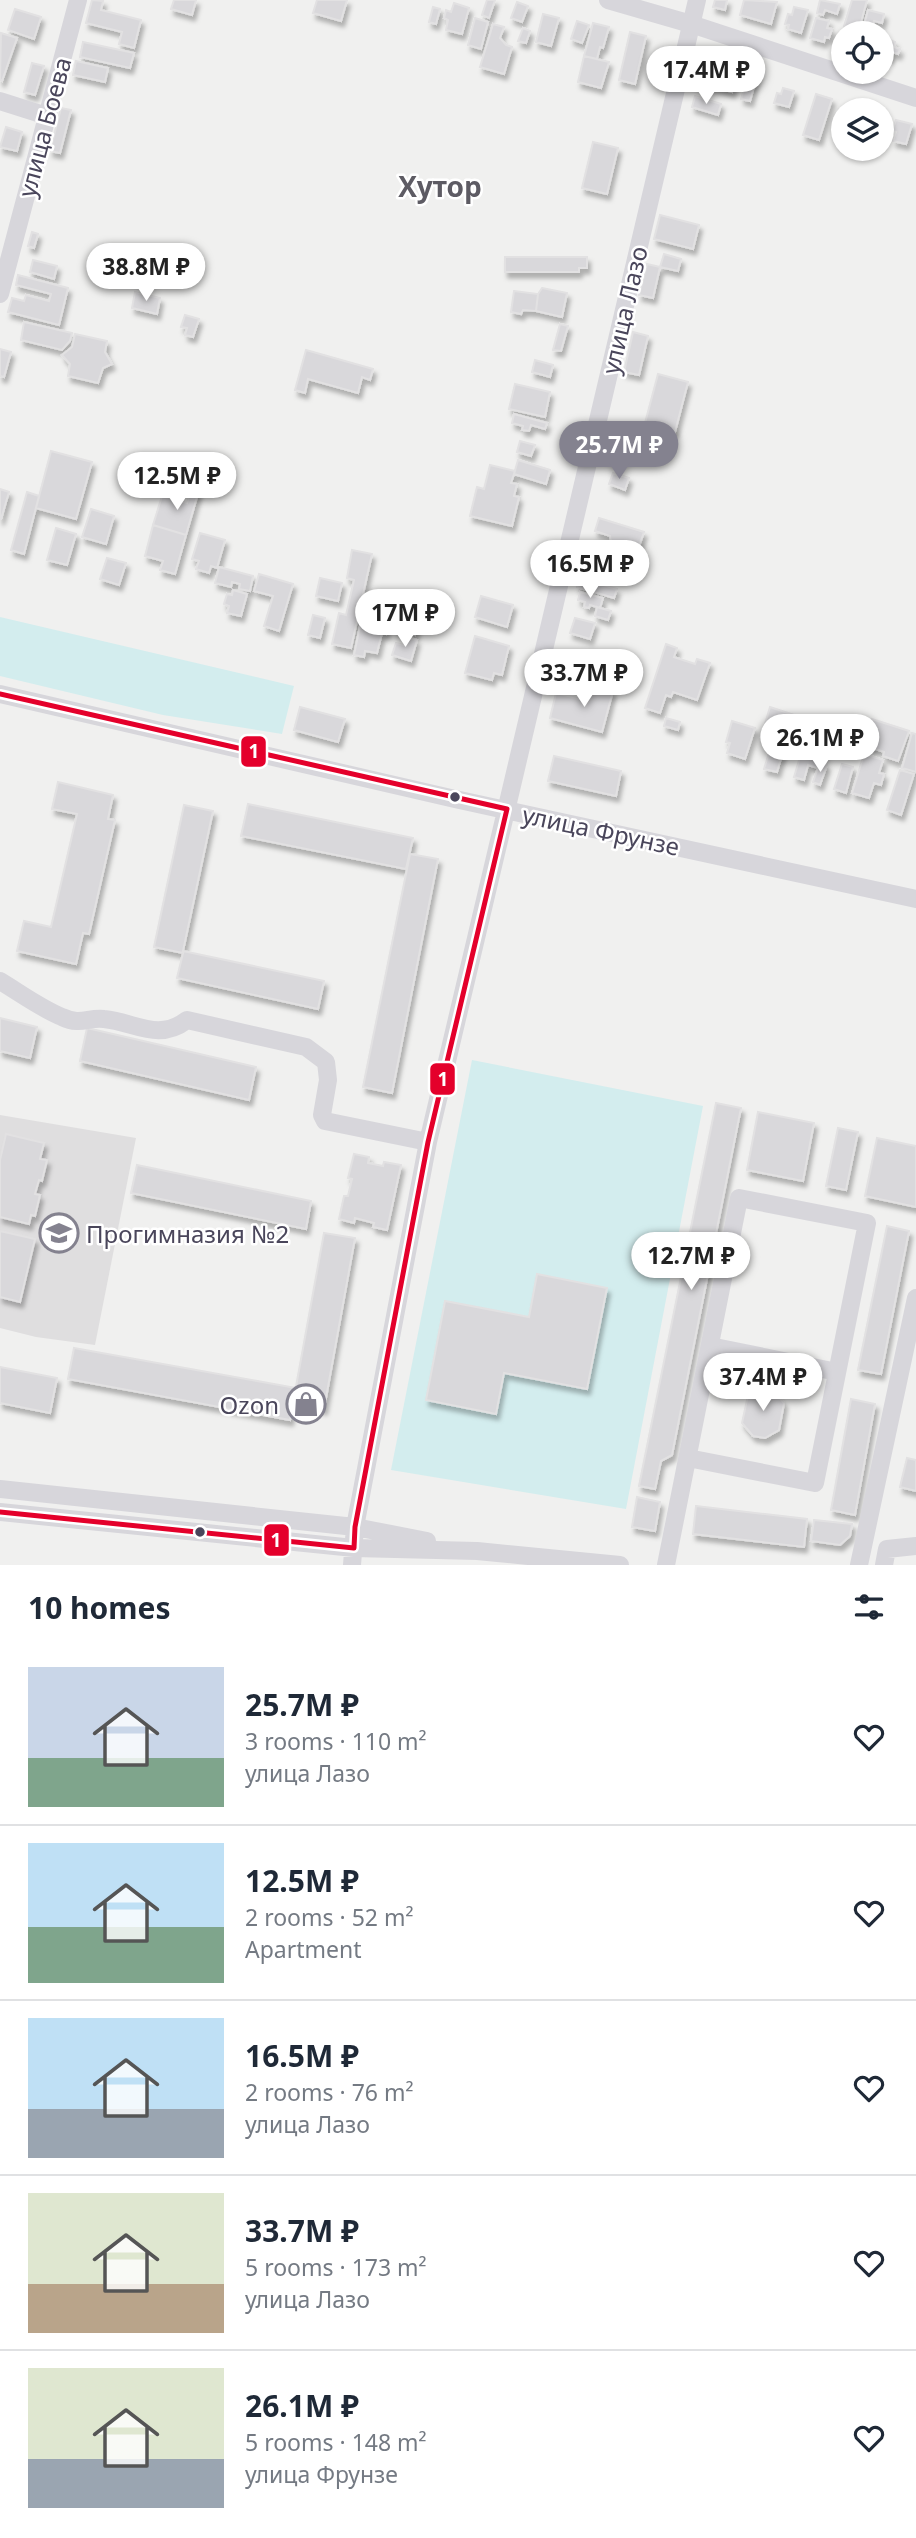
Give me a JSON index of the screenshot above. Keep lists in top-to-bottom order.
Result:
{
  "streets": {
    "street": ["улица Боева", "улица Лазо", "улица Фрунзе"]
  },
  "crossings": [
    ["улица Лазо", "улица Фрунзе"]
  ],
  "districts": ["Хутор"],
  "places": {
    "school or university": ["Прогимназия №2"],
    "shop": ["Ozon"]
  },
  "lines": ["transit line 1"],
  "page": {
    "price": [
      "17.4M ₽",
      "38.8M ₽",
      "25.7M ₽",
      "12.5M ₽",
      "16.5M ₽",
      "17M ₽",
      "33.7M ₽",
      "26.1M ₽",
      "12.7M ₽",
      "37.4M ₽"
    ],
    "heading": "10 homes",
    "list": [
      {
        "name": "25.7M ₽",
        "note": "3 rooms · 110 m² · улица Лазо"
      },
      {
        "name": "12.5M ₽",
        "note": "2 rooms · 52 m² · Apartment"
      },
      {
        "name": "16.5M ₽",
        "note": "2 rooms · 76 m² · улица Лазо"
      },
      {
        "name": "33.7M ₽",
        "note": "5 rooms · 173 m² · улица Лазо"
      },
      {
        "name": "26.1M ₽",
        "note": "5 rooms · 148 m² · улица Фрунзе"
      }
    ]
  }
}
